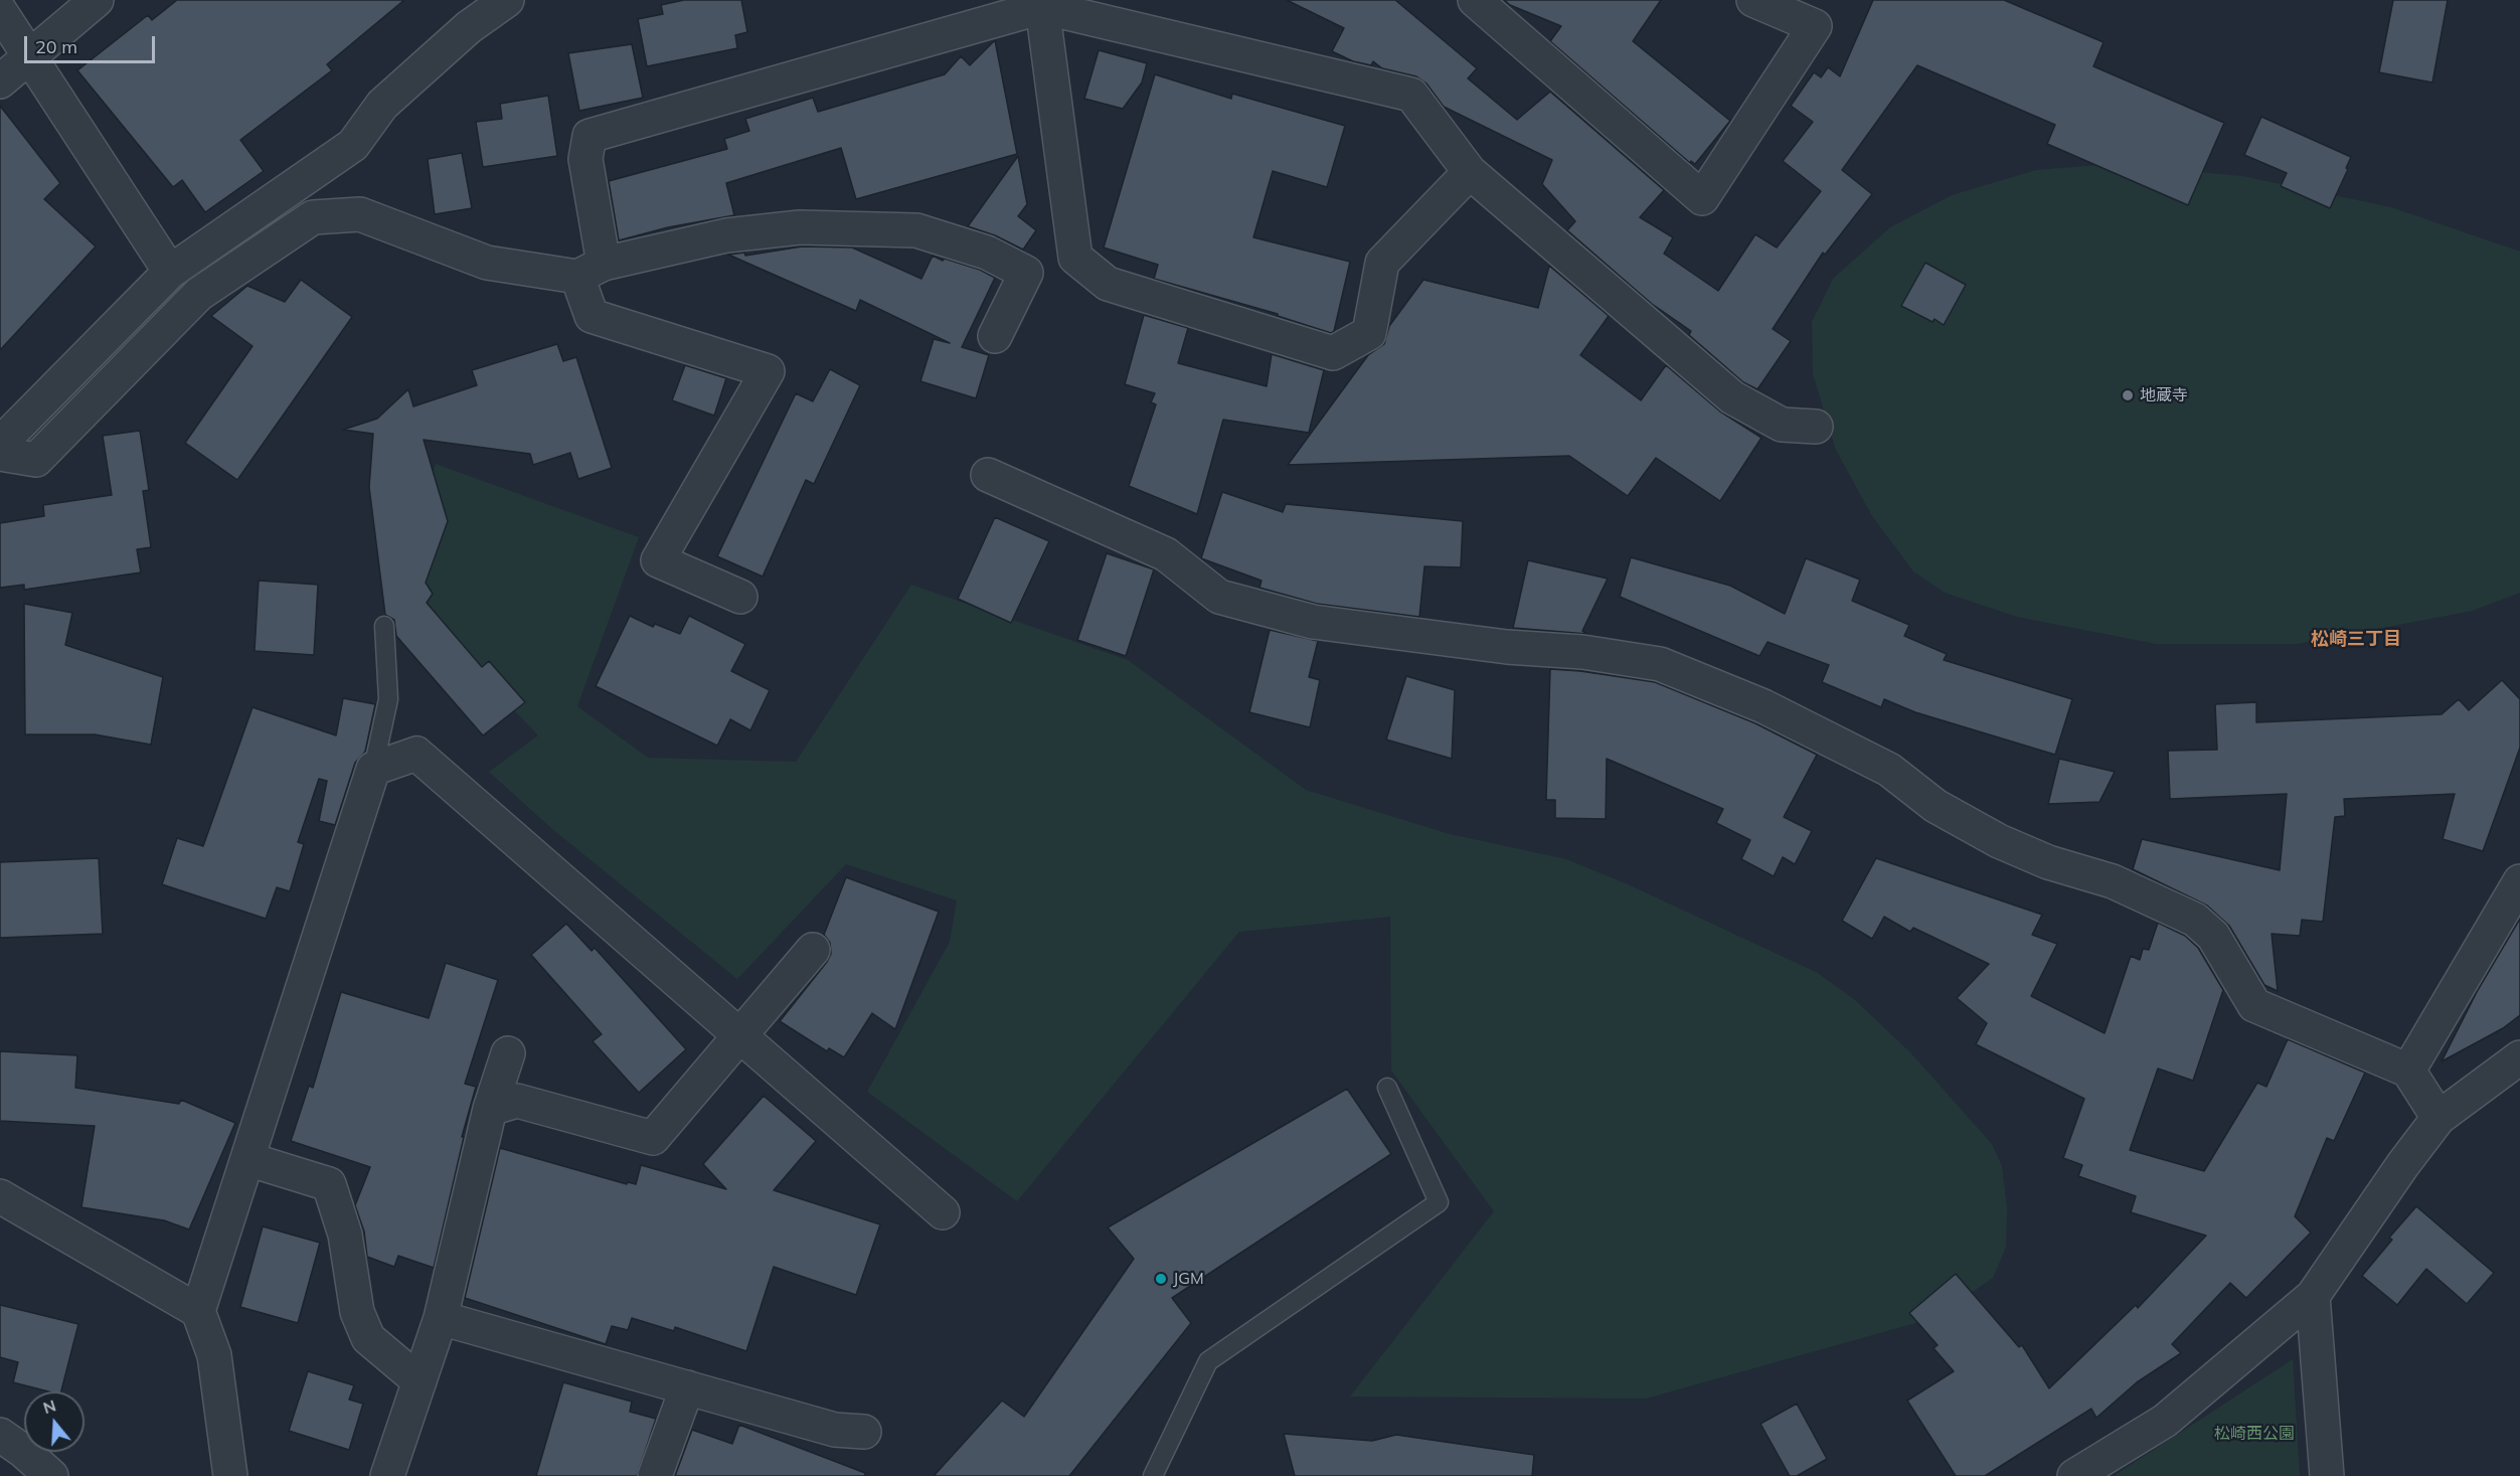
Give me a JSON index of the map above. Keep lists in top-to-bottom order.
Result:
{
  "districts": ["松崎三丁目"],
  "parks": ["松崎西公園"],
  "places": ["地蔵寺", "JGM"],
  "scale_bar": "20 m",
  "north": "top"
}
